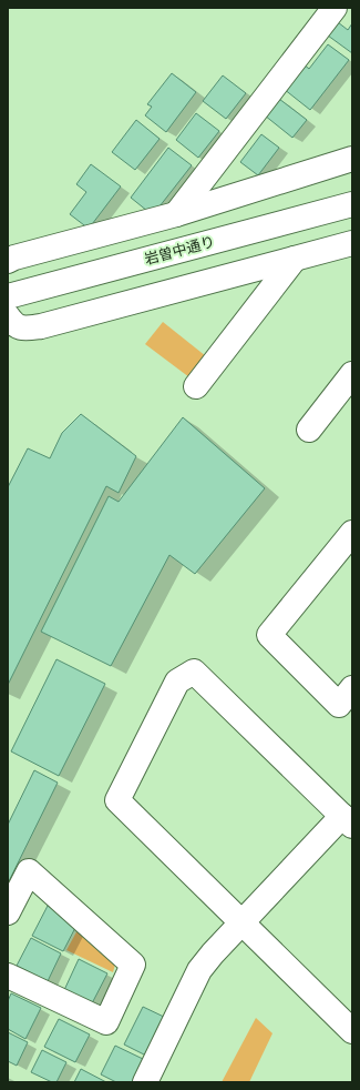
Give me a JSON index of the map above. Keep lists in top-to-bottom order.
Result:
{
  "streets": {
    "street": ["岩曽中通り"]
  }
}
